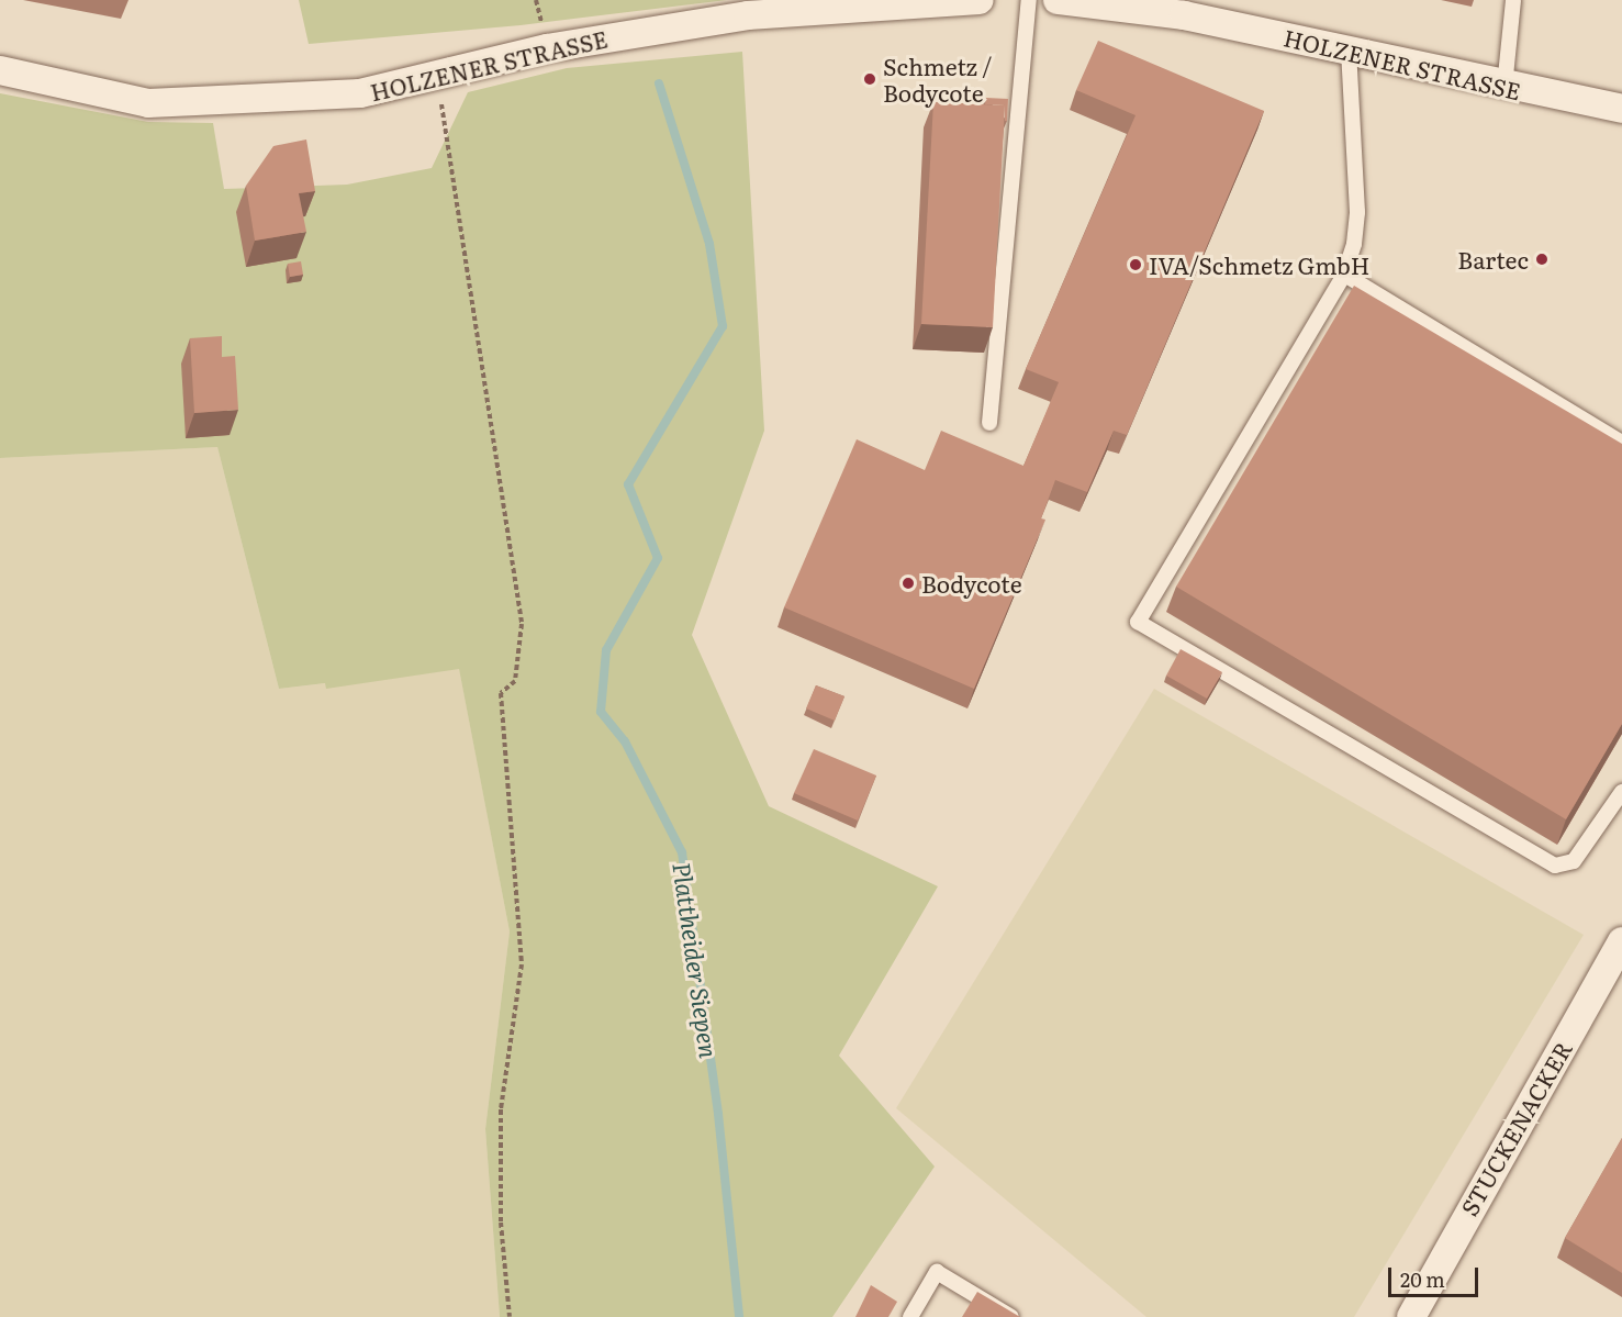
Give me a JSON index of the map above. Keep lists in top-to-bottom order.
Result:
{
  "streets": {
    "street": ["HOLZENER STRASSE", "STUCKENACKER"]
  },
  "water": ["Plattheider Siepen"],
  "places": [
    "Schmetz / Bodycote",
    "Bartec",
    "IVA/Schmetz GmbH",
    "Bodycote"
  ],
  "scale_bar": "20 m"
}
